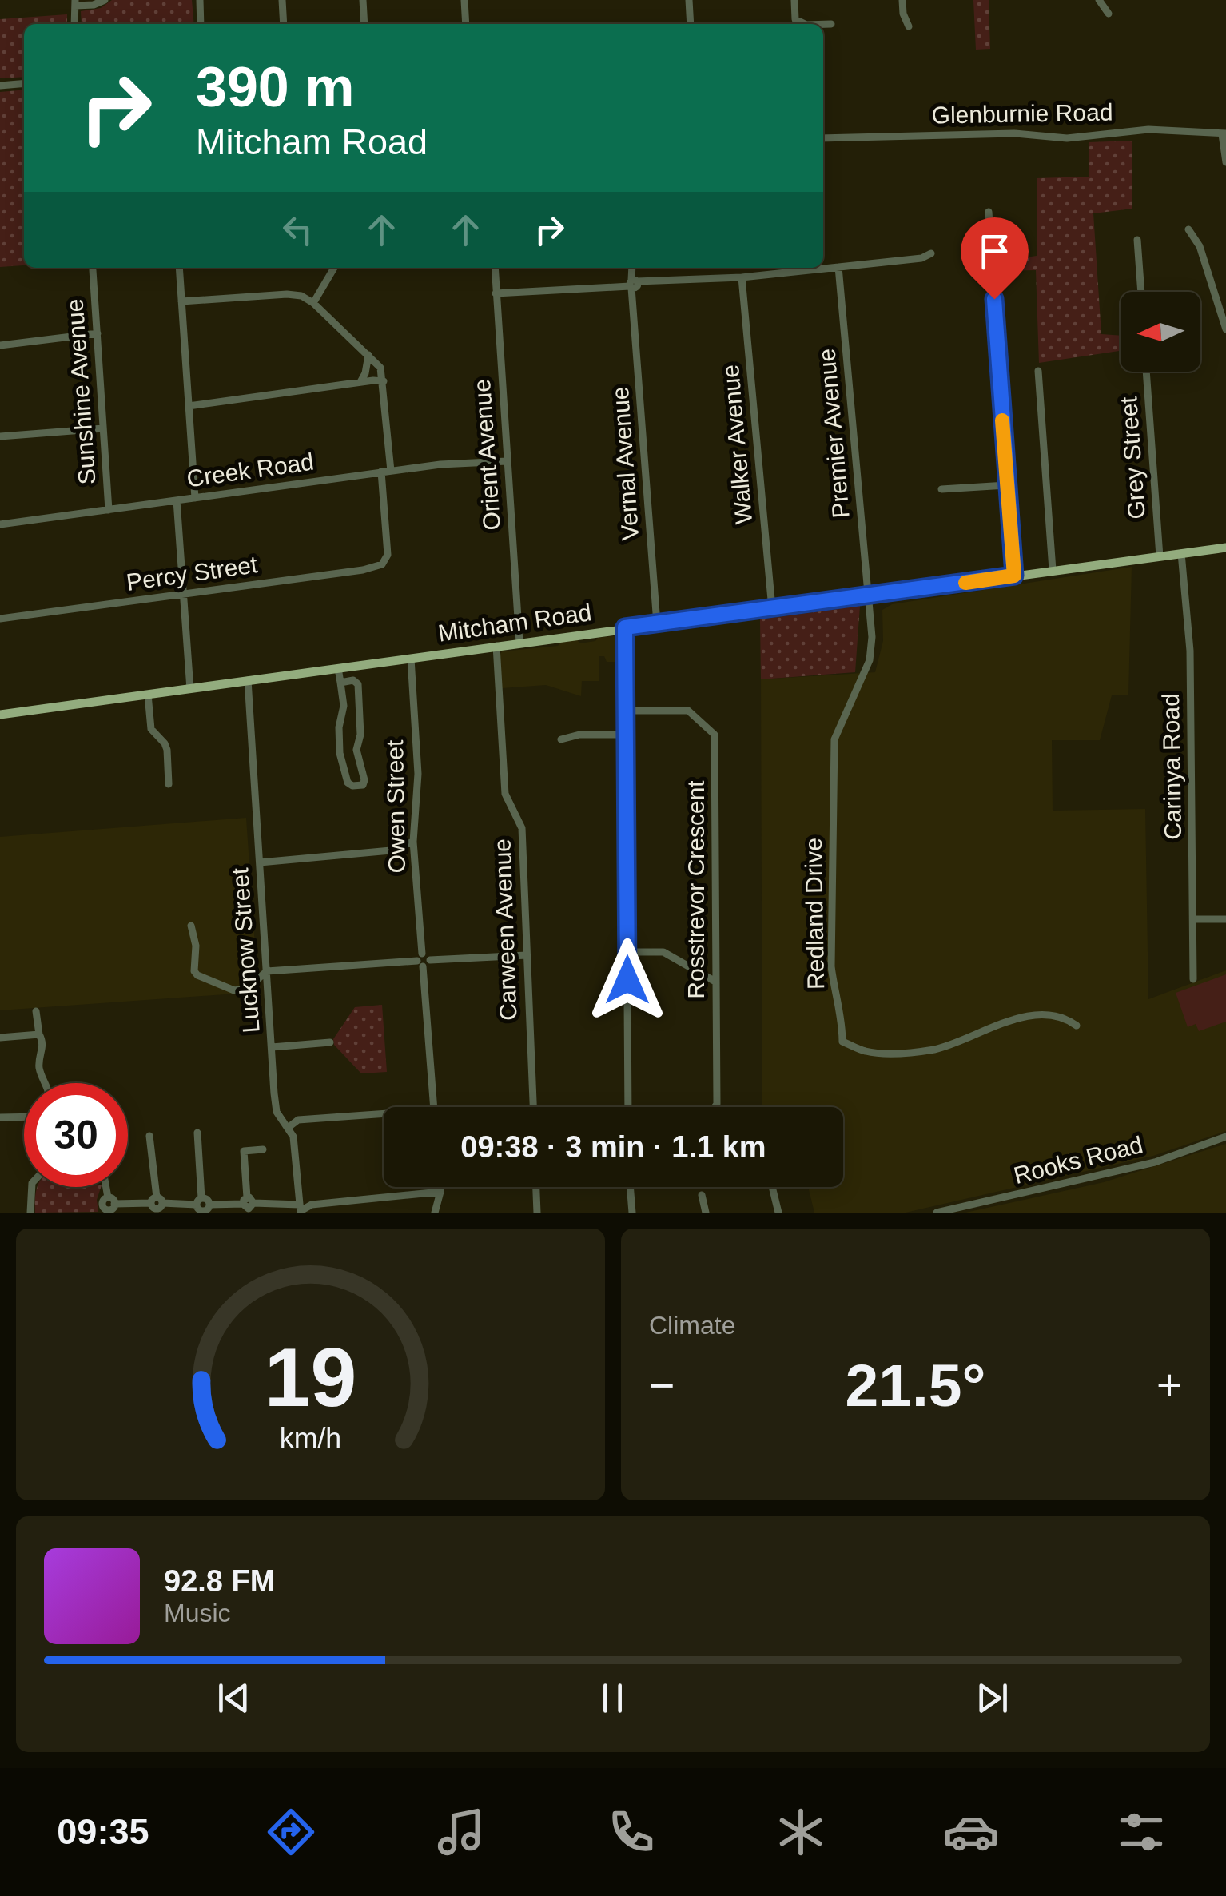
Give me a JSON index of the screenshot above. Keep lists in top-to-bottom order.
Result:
{
  "streets": {
    "main road": ["Mitcham Road"],
    "street": [
      "Glenburnie Road",
      "Sunshine Avenue",
      "Premier Avenue",
      "Walker Avenue",
      "Orient Avenue",
      "Grey Street",
      "Vernal Avenue",
      "Creek Road",
      "Percy Street",
      "Carinya Road",
      "Owen Street",
      "Rosstrevor Crescent",
      "Redland Drive",
      "Carween Avenue",
      "Lucknow Street",
      "Rooks Road"
    ]
  },
  "crossings": [
    ["Sunshine Avenue", "Creek Road"],
    ["Premier Avenue", "Mitcham Road"],
    ["Premier Avenue", "Redland Drive"],
    ["Walker Avenue", "Mitcham Road"],
    ["Orient Avenue", "Creek Road"],
    ["Orient Avenue", "Mitcham Road"],
    ["Grey Street", "Mitcham Road"],
    ["Vernal Avenue", "Mitcham Road"],
    ["Creek Road", "Percy Street"],
    ["Mitcham Road", "Carinya Road"],
    ["Mitcham Road", "Owen Street"],
    ["Mitcham Road", "Redland Drive"],
    ["Mitcham Road", "Carween Avenue"],
    ["Mitcham Road", "Lucknow Street"]
  ],
  "north": "left",
  "page": {
    "turn": ["390 m", "Mitcham Road"],
    "limit": "30",
    "trip": "09:38 · 3 min · 1.1 km",
    "tile": "Climate",
    "heat": ["−", "21.5°", "+"],
    "song": ["92.8 FM", "Music"],
    "tabs": "09:35",
    "gauge": ["19", "km/h"]
  }
}
